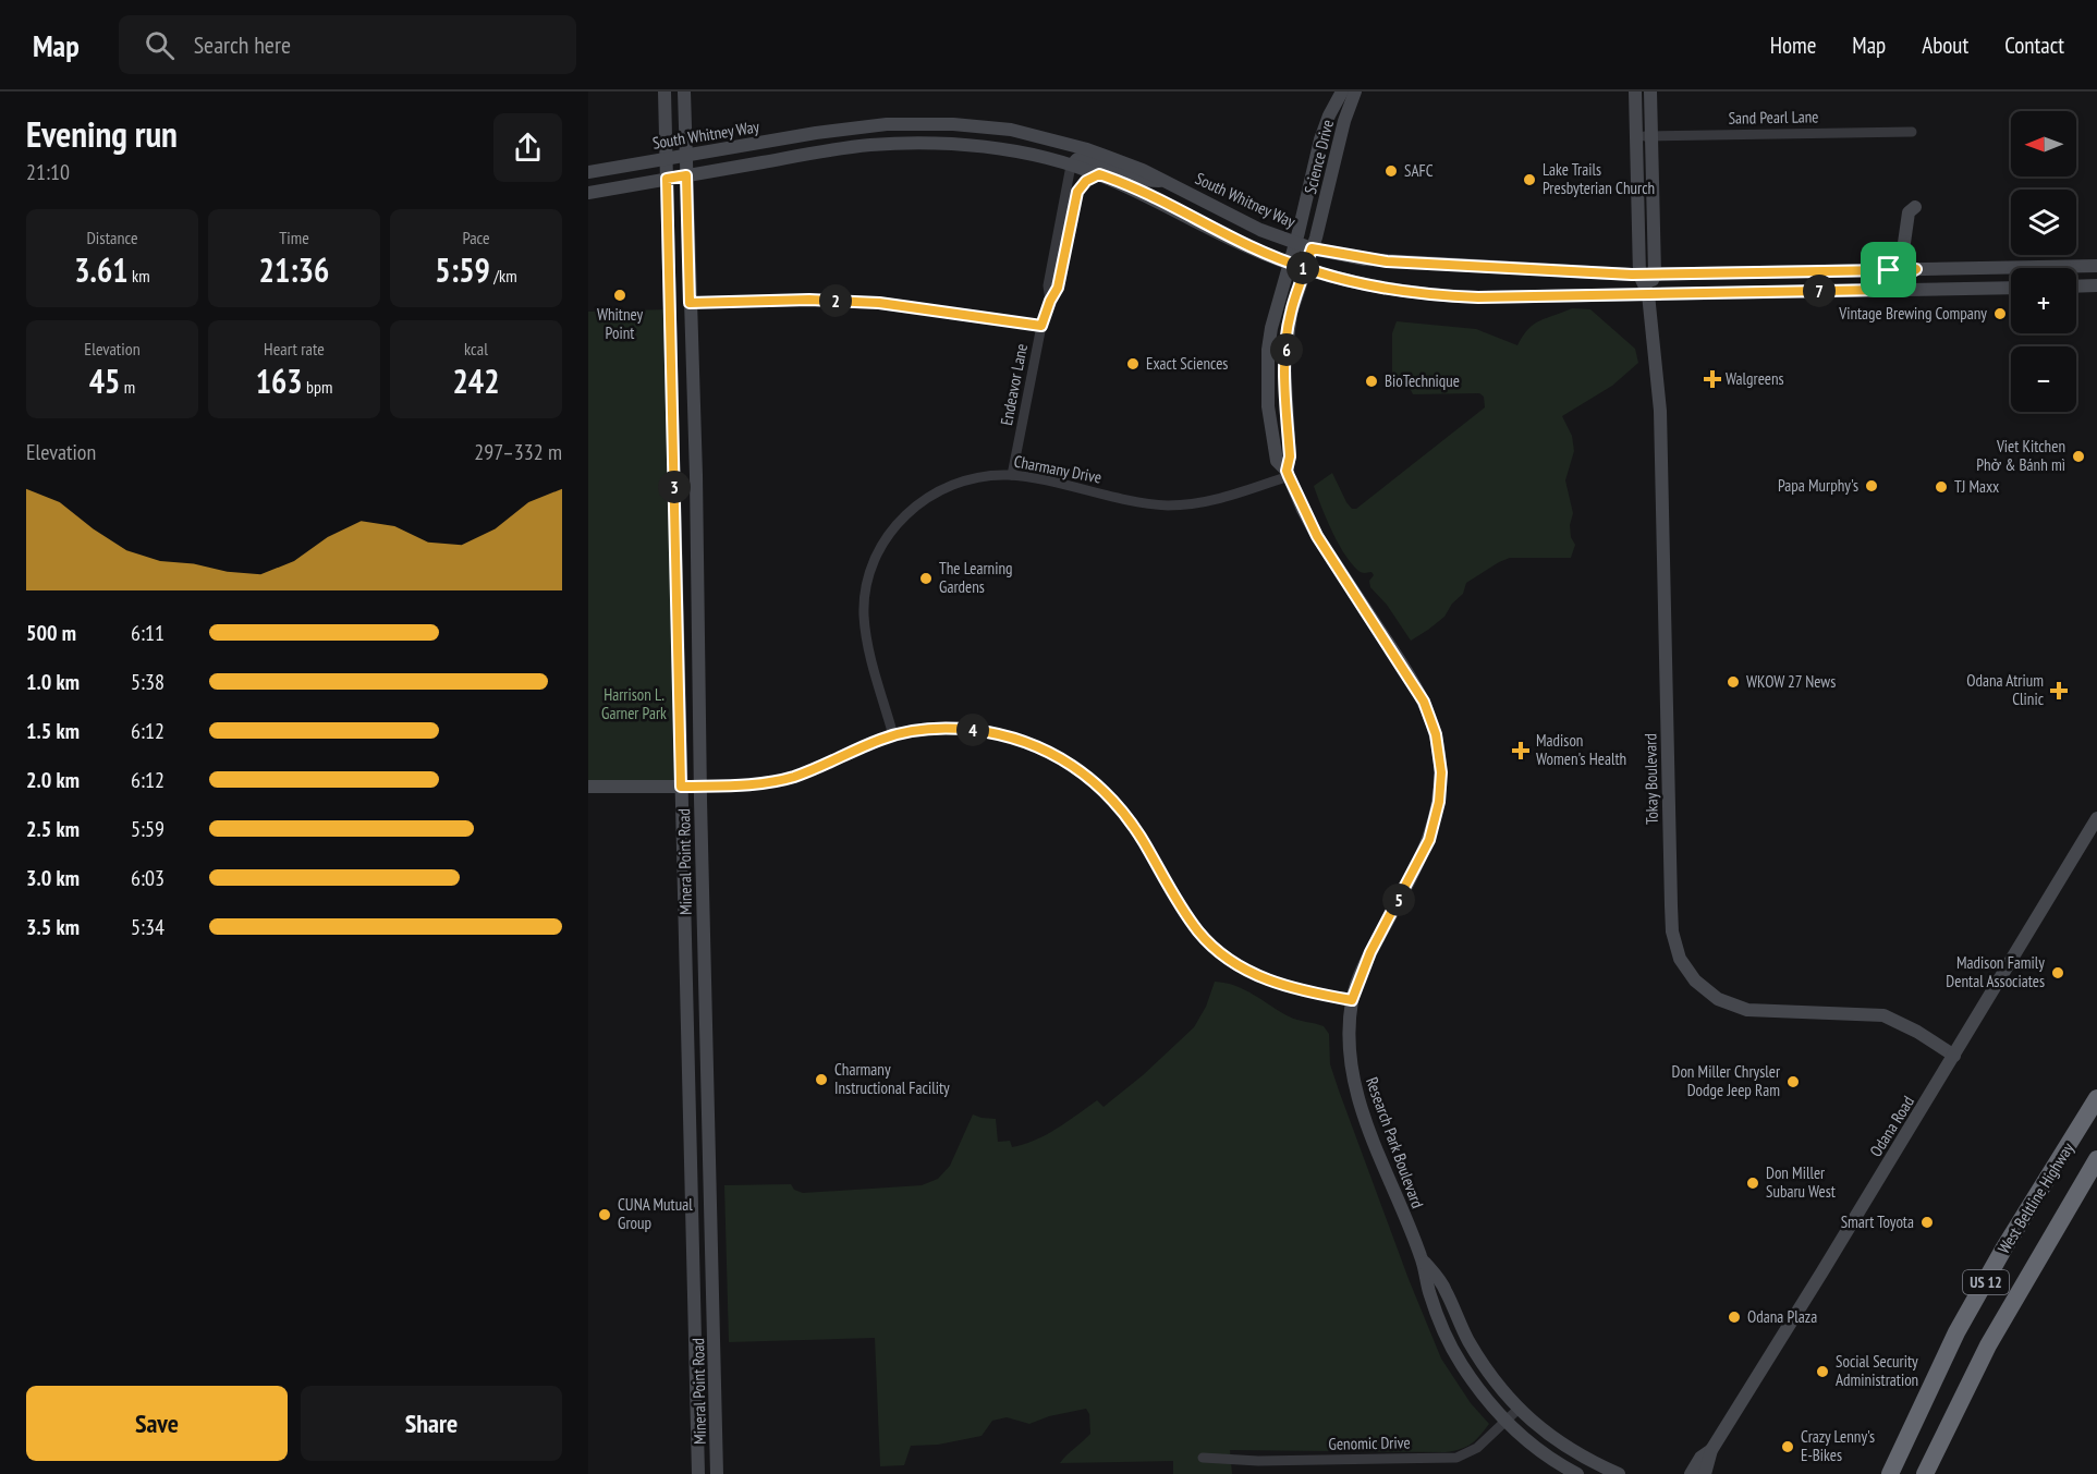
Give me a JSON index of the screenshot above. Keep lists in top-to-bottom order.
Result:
{
  "streets": {
    "highway": ["West Beltline Highway", "US 12"],
    "main road": [
      "South Whitney Way",
      "Science Drive",
      "Tokay Boulevard",
      "Mineral Point Road",
      "Odana Road",
      "Research Park Boulevard"
    ],
    "street": [
      "Sand Pearl Lane",
      "Endeavor Lane",
      "Charmany Drive",
      "Genomic Drive"
    ]
  },
  "crossings": [
    ["Sand Pearl Lane", "Tokay Boulevard"],
    ["South Whitney Way", "Science Drive"],
    ["South Whitney Way", "Tokay Boulevard"],
    ["South Whitney Way", "Mineral Point Road"],
    ["Science Drive", "Research Park Boulevard"],
    ["Endeavor Lane", "Charmany Drive"],
    ["Charmany Drive", "Research Park Boulevard"],
    ["Tokay Boulevard", "Odana Road"],
    ["Research Park Boulevard", "Genomic Drive"]
  ],
  "parks": ["Harrison L. Garner Park"],
  "places": {
    "other": [
      "SAFC",
      "Lake Trails Presbyterian Church",
      "Whitney Point",
      "Vintage Brewing Company",
      "Exact Sciences",
      "BioTechnique",
      "Viet Kitchen Phở & Bánh mì",
      "Papa Murphy's",
      "TJ Maxx",
      "The Learning Gardens",
      "WKOW 27 News",
      "Madison Family Dental Associates",
      "Charmany Instructional Facility",
      "Don Miller Chrysler Dodge Jeep Ram",
      "Don Miller Subaru West",
      "CUNA Mutual Group",
      "Smart Toyota",
      "Odana Plaza",
      "Social Security Administration",
      "Crazy Lenny's E-Bikes"
    ],
    "health": ["Walgreens", "Odana Atrium Clinic", "Madison Women's Health"]
  },
  "north": "left",
  "page": {
    "header": "Map",
    "search": "Search here",
    "nav": [
      "Home",
      "Map",
      "About",
      "Contact"
    ],
    "heading": ["Evening run", "21:10"],
    "map_buttons": ["+", "−"],
    "stats": [
      ["Distance", "3.61 km"],
      ["Time", "21:36"],
      ["Pace", "5:59 /km"],
      ["Elevation", "45 m"],
      ["Heart rate", "163 bpm"],
      ["kcal", "242"]
    ],
    "pins": [
      "1",
      "7",
      "2",
      "6",
      "3",
      "4",
      "5"
    ],
    "chart": ["Elevation", "297–332 m"],
    "list": [
      {
        "name": "500 m",
        "note": "6:11"
      },
      {
        "name": "1.0 km",
        "note": "5:38"
      },
      {
        "name": "1.5 km",
        "note": "6:12"
      },
      {
        "name": "2.0 km",
        "note": "6:12"
      },
      {
        "name": "2.5 km",
        "note": "5:59"
      },
      {
        "name": "3.0 km",
        "note": "6:03"
      },
      {
        "name": "3.5 km",
        "note": "5:34"
      }
    ],
    "buttons": ["Save", "Share"]
  }
}
